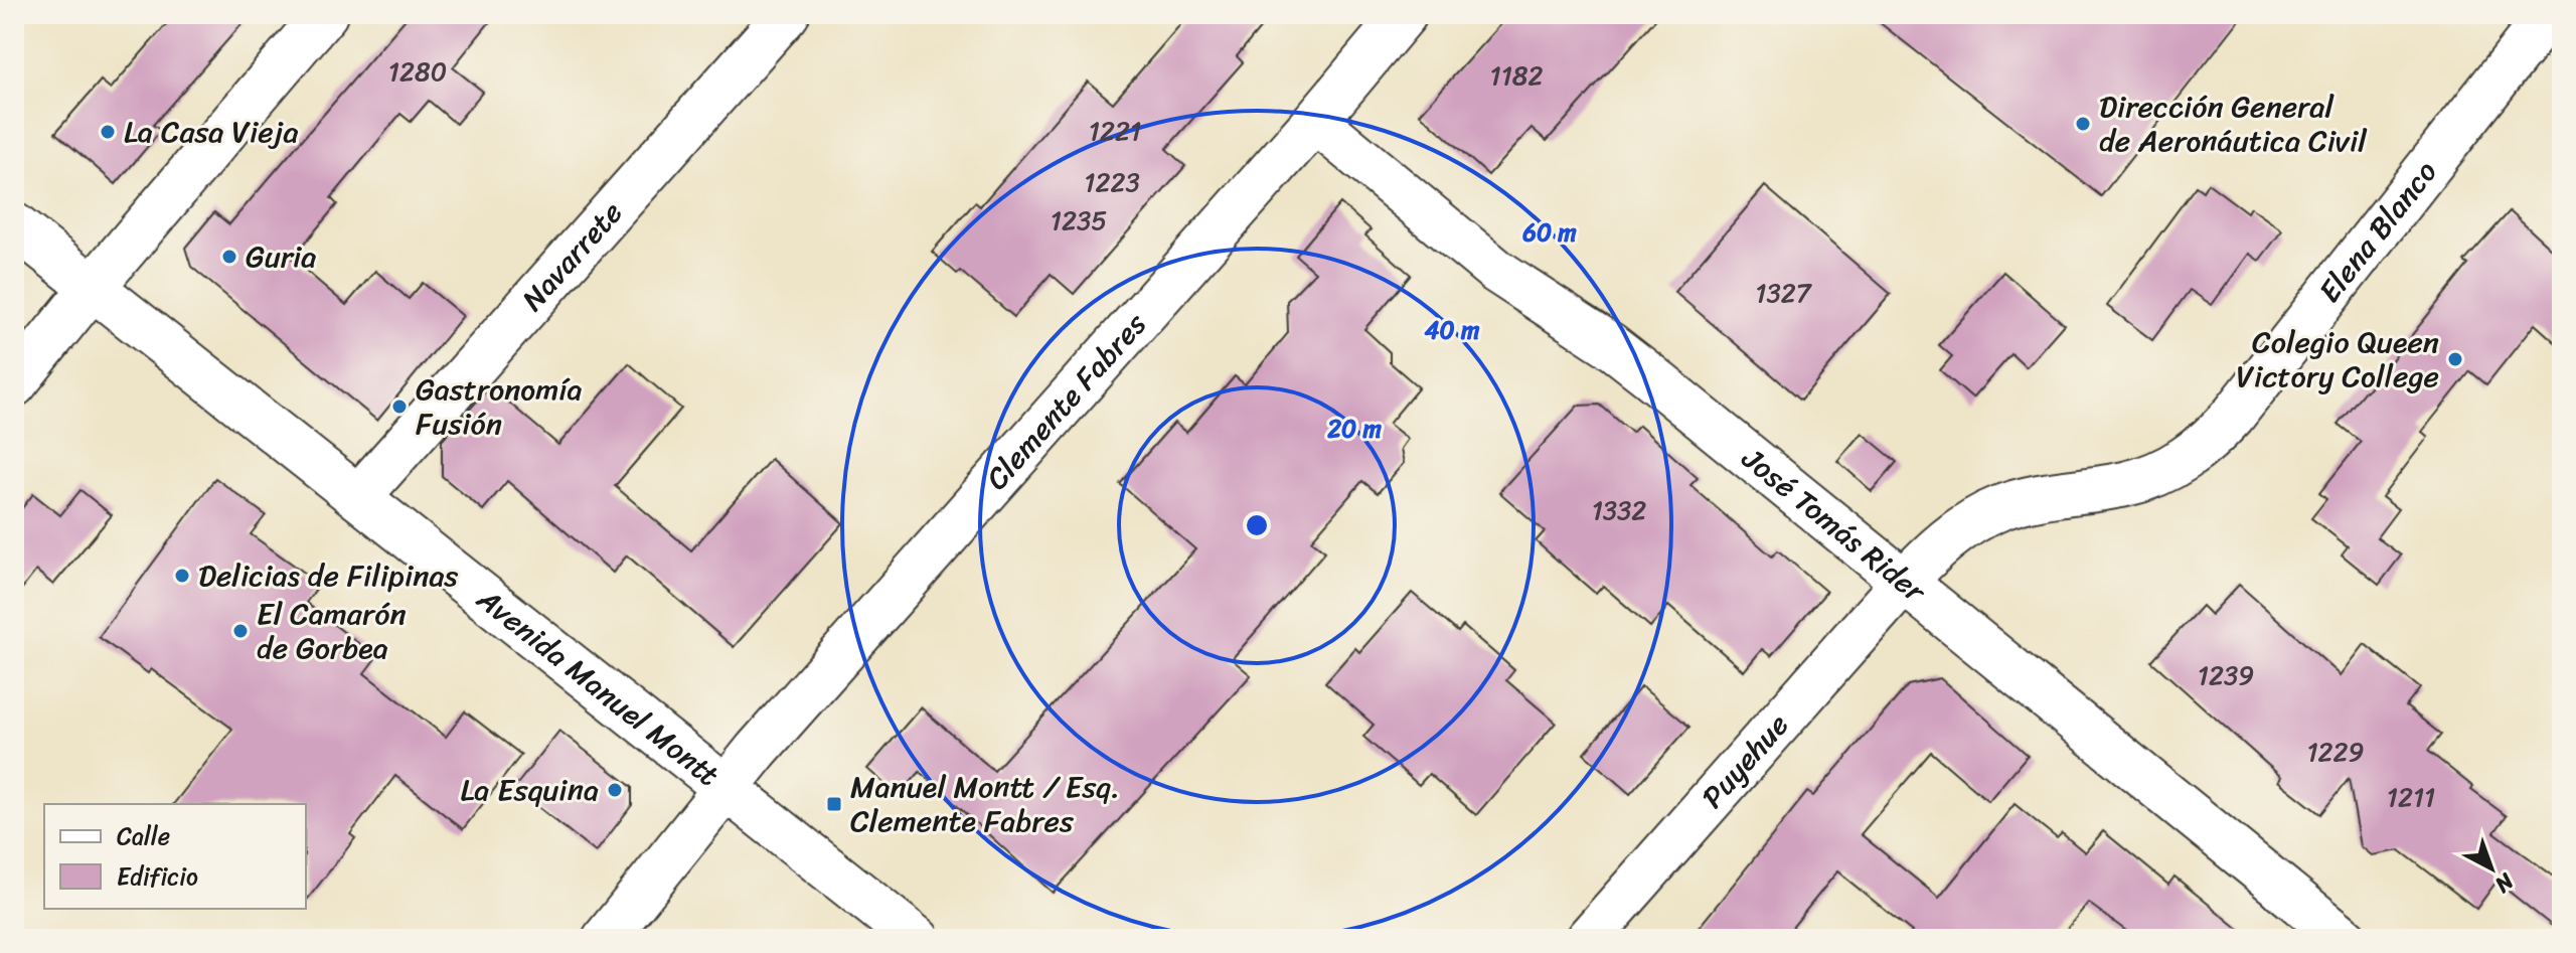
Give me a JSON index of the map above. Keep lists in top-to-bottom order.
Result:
{
  "streets": {
    "street": [
      "Elena Blanco",
      "Navarrete",
      "Clemente Fabres",
      "José Tomás Rider",
      "Avenida Manuel Montt",
      "Puyehue"
    ]
  },
  "crossings": [
    ["Elena Blanco", "José Tomás Rider"],
    ["Elena Blanco", "Puyehue"],
    ["Navarrete", "Avenida Manuel Montt"],
    ["Clemente Fabres", "José Tomás Rider"],
    ["Clemente Fabres", "Avenida Manuel Montt"],
    ["José Tomás Rider", "Puyehue"]
  ],
  "places": {
    "other": [
      "Dirección General de Aeronáutica Civil",
      "La Casa Vieja",
      "Guria",
      "Colegio Queen Victory College",
      "Gastronomía Fusión",
      "Delicias de Filipinas",
      "El Camarón de Gorbea",
      "La Esquina"
    ],
    "transit": ["Manuel Montt / Esq. Clemente Fabres"]
  },
  "house_numbers": [
    "1280",
    "1182",
    "1221",
    "1223",
    "1235",
    "1327",
    "1332",
    "1239",
    "1229",
    "1211"
  ],
  "legend": ["Calle", "Edificio"],
  "north": "bottom right",
  "rings": ["60 m", "40 m", "20 m"]
}
